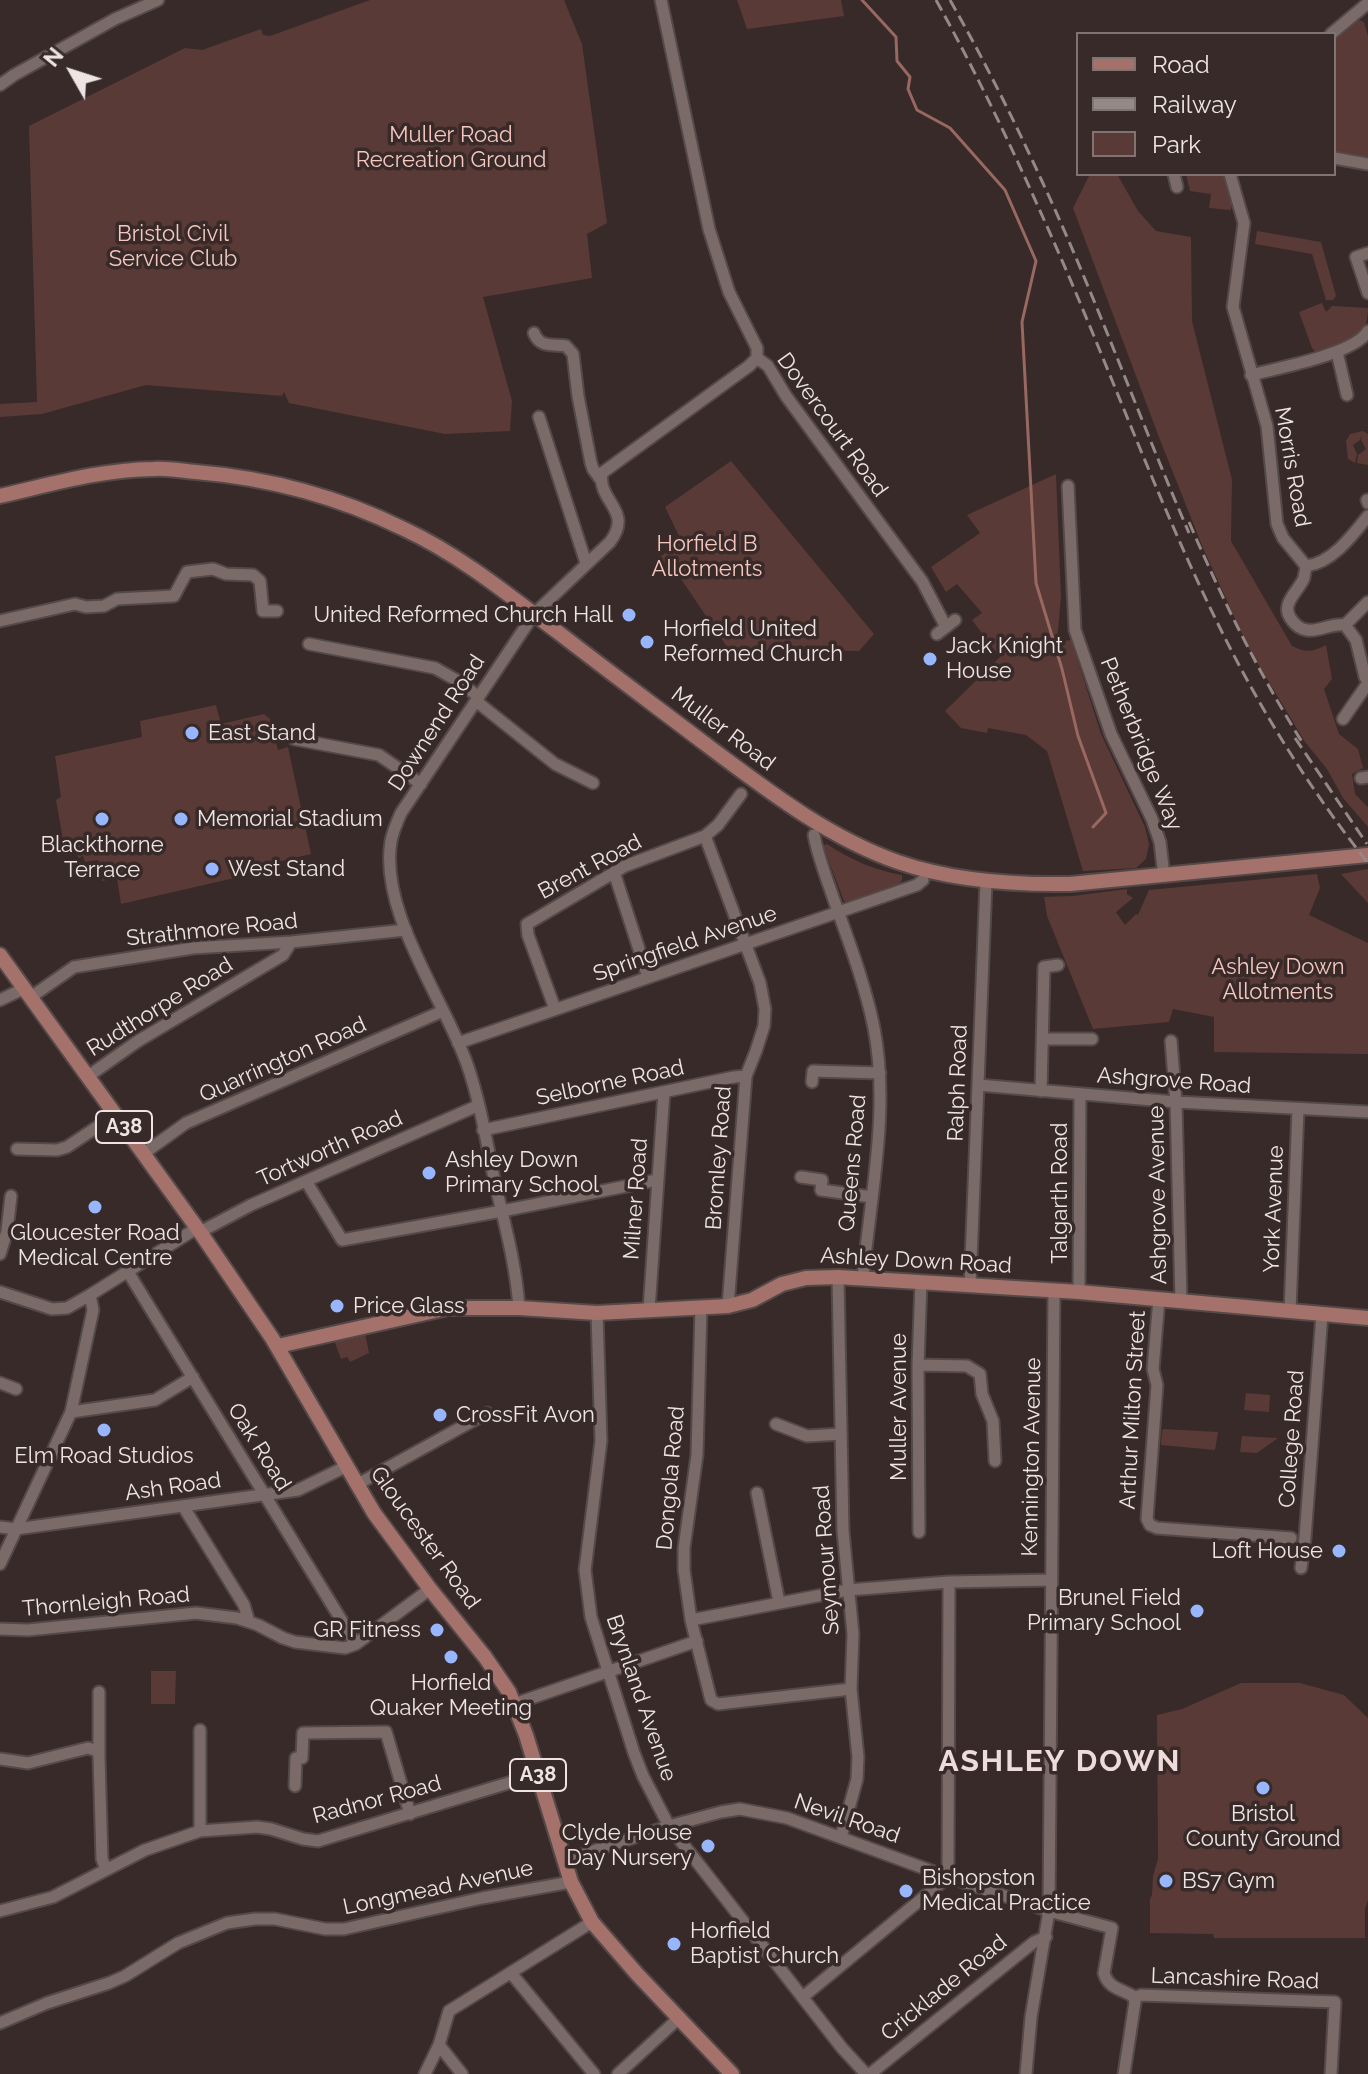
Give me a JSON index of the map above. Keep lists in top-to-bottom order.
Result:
{
  "streets": {
    "main road": [
      "Muller Road",
      "A38",
      "Ashley Down Road",
      "Gloucester Road"
    ],
    "street": [
      "Dovercourt Road",
      "Morris Road",
      "Downend Road",
      "Petherbridge Way",
      "Brent Road",
      "Strathmore Road",
      "Springfield Avenue",
      "Rudthorpe Road",
      "Quarrington Road",
      "Ashgrove Road",
      "Selborne Road",
      "Ralph Road",
      "Tortworth Road",
      "Bromley Road",
      "Queens Road",
      "Talgarth Road",
      "Ashgrove Avenue",
      "Milner Road",
      "York Avenue",
      "Muller Avenue",
      "Arthur Milton Street",
      "College Road",
      "Oak Road",
      "Kennington Avenue",
      "Dongola Road",
      "Ash Road",
      "Seymour Road",
      "Thornleigh Road",
      "Brynland Avenue",
      "Radnor Road",
      "Nevil Road",
      "Longmead Avenue",
      "Lancashire Road",
      "Cricklade Road"
    ]
  },
  "crossings": [
    ["Downend Road", "Muller Road"],
    ["Downend Road", "Strathmore Road"],
    ["Downend Road", "Springfield Avenue"],
    ["Downend Road", "Quarrington Road"],
    ["Downend Road", "Selborne Road"],
    ["Downend Road", "Tortworth Road"],
    ["Downend Road", "Ashley Down Road"],
    ["Muller Road", "Petherbridge Way"],
    ["Muller Road", "Brent Road"],
    ["Muller Road", "Ralph Road"],
    ["Brent Road", "Springfield Avenue"],
    ["Brent Road", "Bromley Road"],
    ["Strathmore Road", "Rudthorpe Road"],
    ["Strathmore Road", "Gloucester Road"],
    ["Springfield Avenue", "Bromley Road"],
    ["Springfield Avenue", "Queens Road"],
    ["Rudthorpe Road", "Gloucester Road"],
    ["Quarrington Road", "Gloucester Road"],
    ["Ashgrove Road", "Ralph Road"],
    ["Ashgrove Road", "Talgarth Road"],
    ["Ashgrove Road", "Ashgrove Avenue"],
    ["Ashgrove Road", "York Avenue"],
    ["Selborne Road", "Bromley Road"],
    ["Selborne Road", "Milner Road"],
    ["Ralph Road", "Ashley Down Road"],
    ["Tortworth Road", "Oak Road"],
    ["Tortworth Road", "Gloucester Road"],
    ["Bromley Road", "Ashley Down Road"],
    ["Queens Road", "Ashley Down Road"],
    ["Talgarth Road", "Ashley Down Road"],
    ["Ashgrove Avenue", "Ashley Down Road"],
    ["Milner Road", "Ashley Down Road"],
    ["York Avenue", "Ashley Down Road"],
    ["Ashley Down Road", "Muller Avenue"],
    ["Ashley Down Road", "Arthur Milton Street"],
    ["Ashley Down Road", "College Road"],
    ["Ashley Down Road", "Kennington Avenue"],
    ["Ashley Down Road", "Dongola Road"],
    ["Ashley Down Road", "Gloucester Road"],
    ["Ashley Down Road", "Seymour Road"],
    ["Ashley Down Road", "Brynland Avenue"],
    ["Oak Road", "Ash Road"],
    ["Oak Road", "Thornleigh Road"],
    ["Kennington Avenue", "Nevil Road"],
    ["Kennington Avenue", "Cricklade Road"],
    ["Dongola Road", "Seymour Road"],
    ["Ash Road", "Gloucester Road"],
    ["Gloucester Road", "Radnor Road"],
    ["Gloucester Road", "Nevil Road"],
    ["Gloucester Road", "Longmead Avenue"],
    ["Seymour Road", "Nevil Road"],
    ["Brynland Avenue", "Nevil Road"],
    ["Brynland Avenue", "Cricklade Road"],
    ["Nevil Road", "Lancashire Road"]
  ],
  "districts": ["ASHLEY DOWN"],
  "parks": [
    "Muller Road Recreation Ground",
    "Bristol Civil Service Club",
    "Horfield B Allotments",
    "Ashley Down Allotments"
  ],
  "places": [
    "United Reformed Church Hall",
    "Horfield United Reformed Church",
    "Jack Knight House",
    "East Stand",
    "Blackthorne Terrace",
    "Memorial Stadium",
    "West Stand",
    "Ashley Down Primary School",
    "Gloucester Road Medical Centre",
    "Price Glass",
    "CrossFit Avon",
    "Elm Road Studios",
    "Loft House",
    "Brunel Field Primary School",
    "GR Fitness",
    "Horfield Quaker Meeting",
    "Bristol County Ground",
    "Clyde House Day Nursery",
    "BS7 Gym",
    "Bishopston Medical Practice",
    "Horfield Baptist Church"
  ],
  "legend": ["Road", "Railway", "Park"],
  "north": "top left"
}
